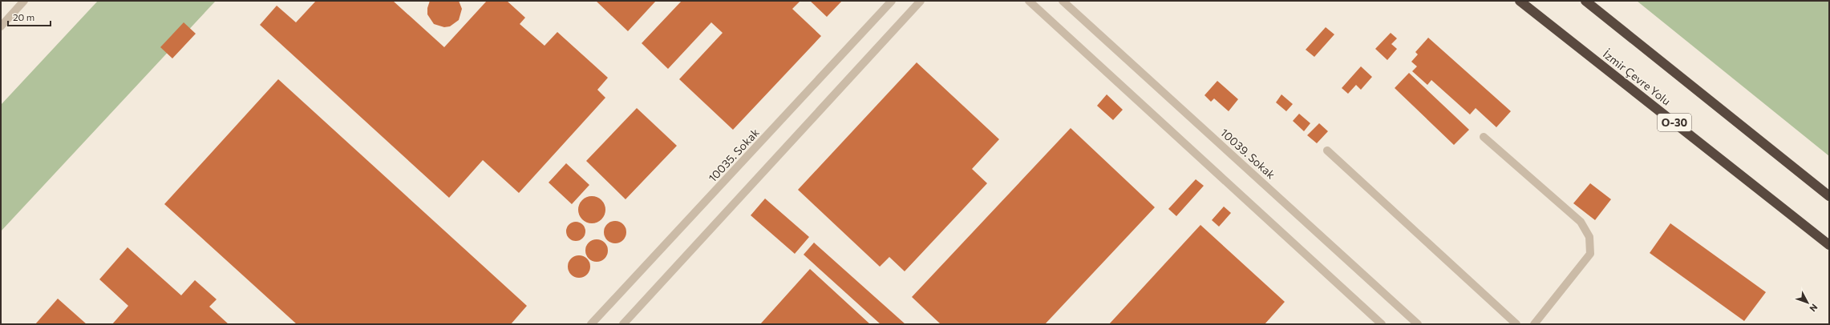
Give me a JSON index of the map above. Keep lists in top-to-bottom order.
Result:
{
  "streets": {
    "highway": ["İzmir Çevre Yolu", "O-30"],
    "street": ["10039. Sokak", "10035. Sokak"]
  },
  "scale_bar": "20 m",
  "north": "bottom right"
}
